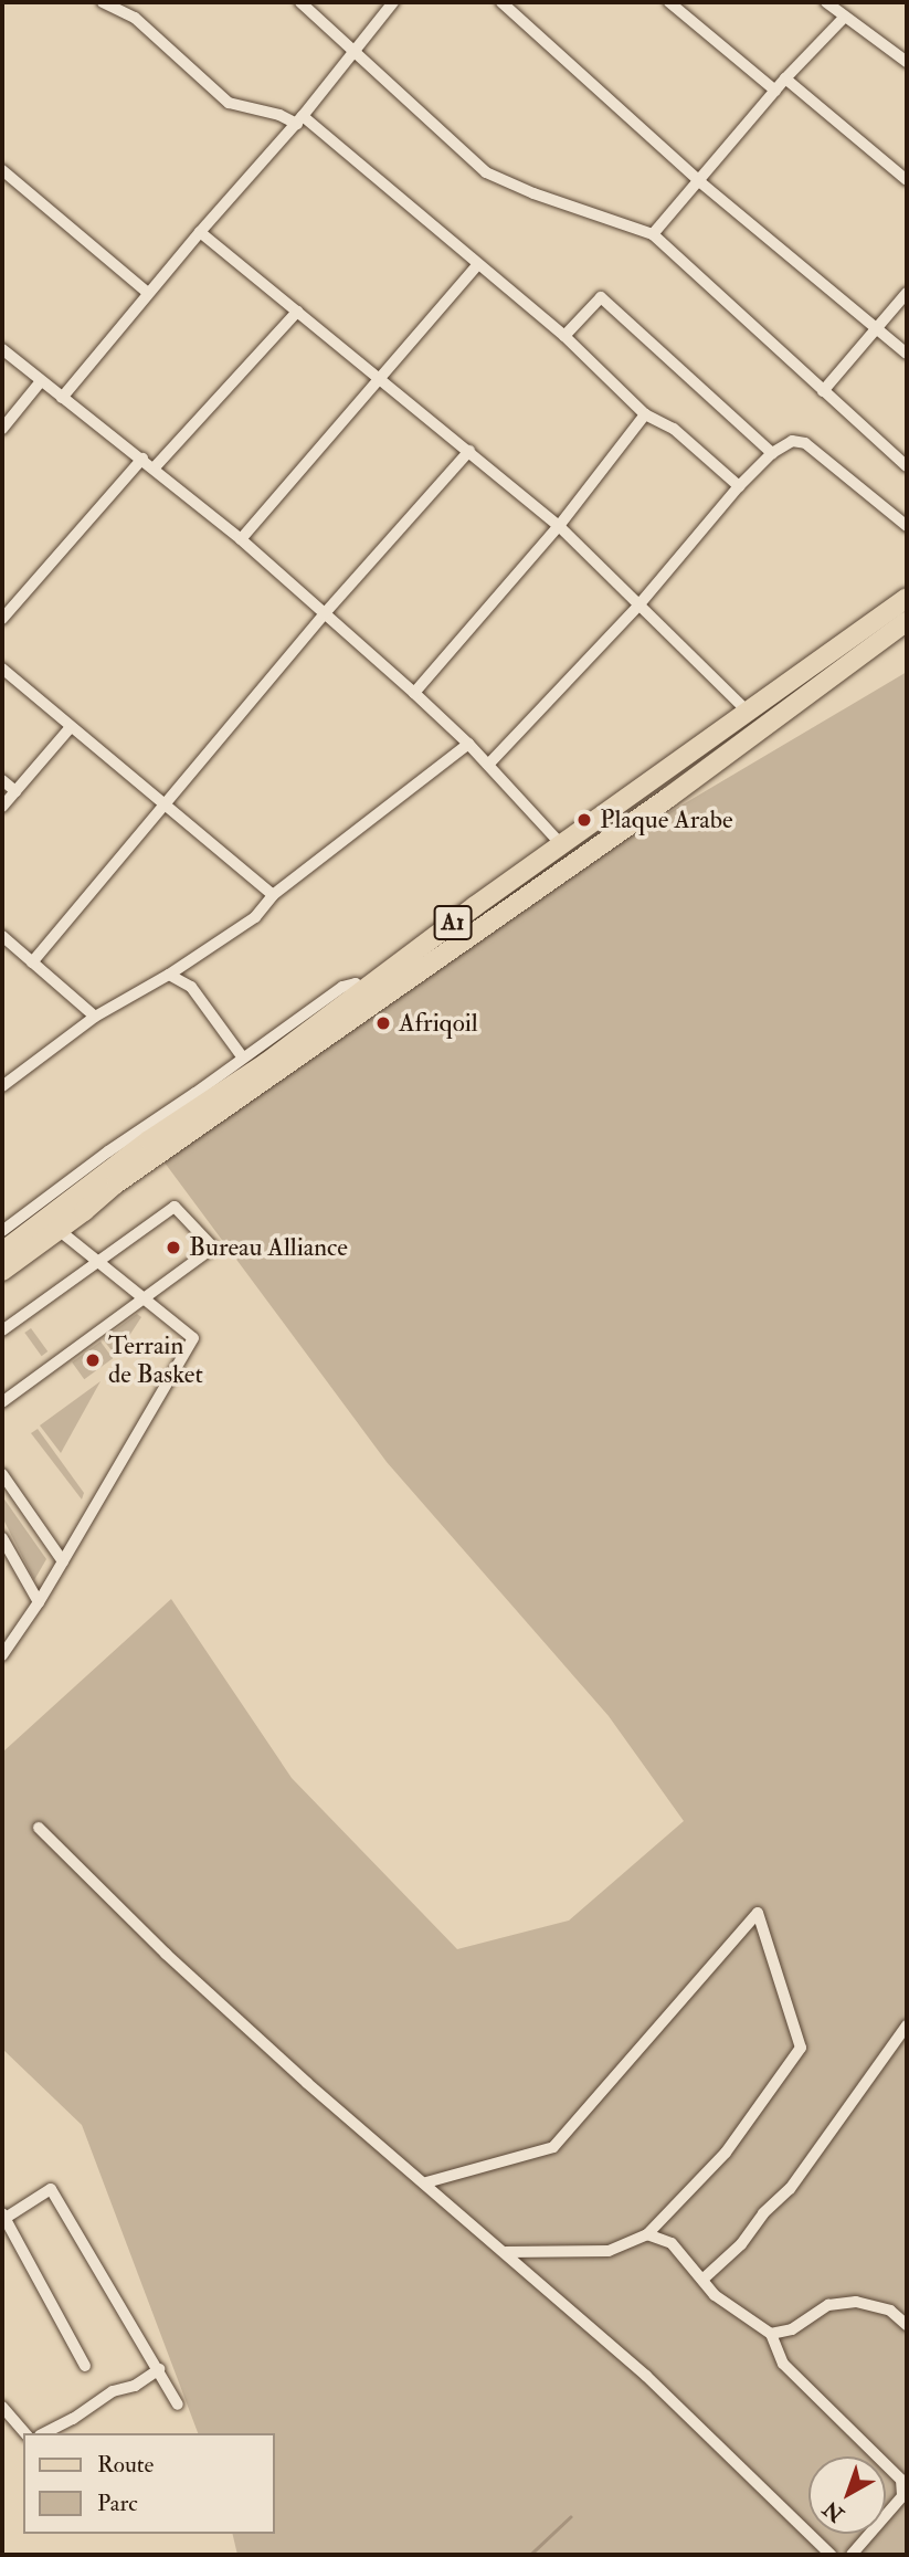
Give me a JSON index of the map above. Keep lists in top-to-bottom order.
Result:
{
  "streets": {
    "main road": ["A1"]
  },
  "places": [
    "Plaque Arabe",
    "Afriqoil",
    "Bureau Alliance",
    "Terrain de Basket"
  ],
  "legend": ["Route", "Parc"],
  "north": "bottom left"
}
